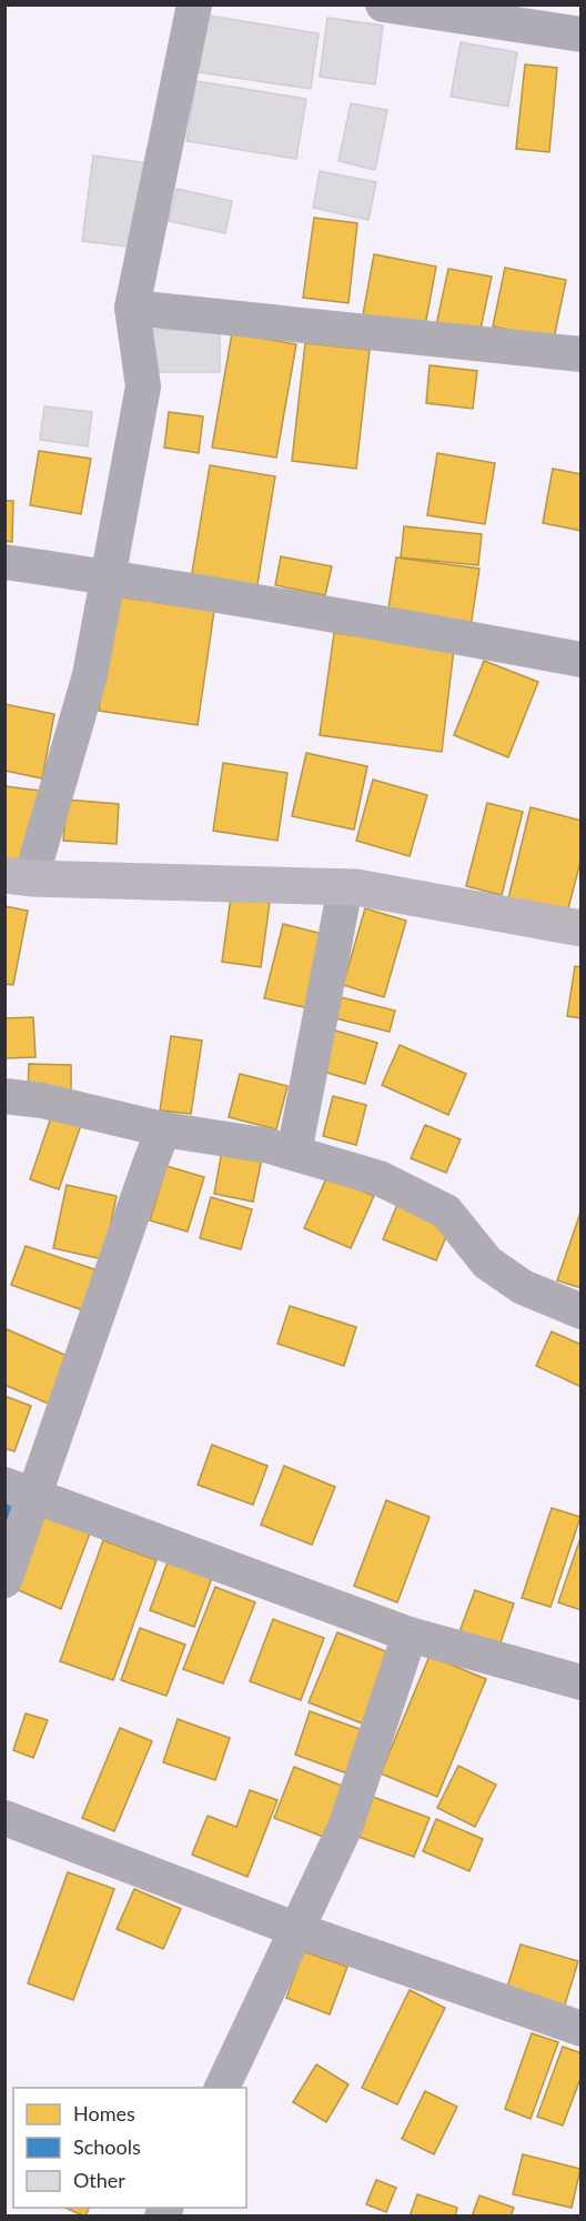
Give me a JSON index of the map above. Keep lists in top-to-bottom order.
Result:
{
  "legend": ["Homes", "Schools", "Other"]
}
